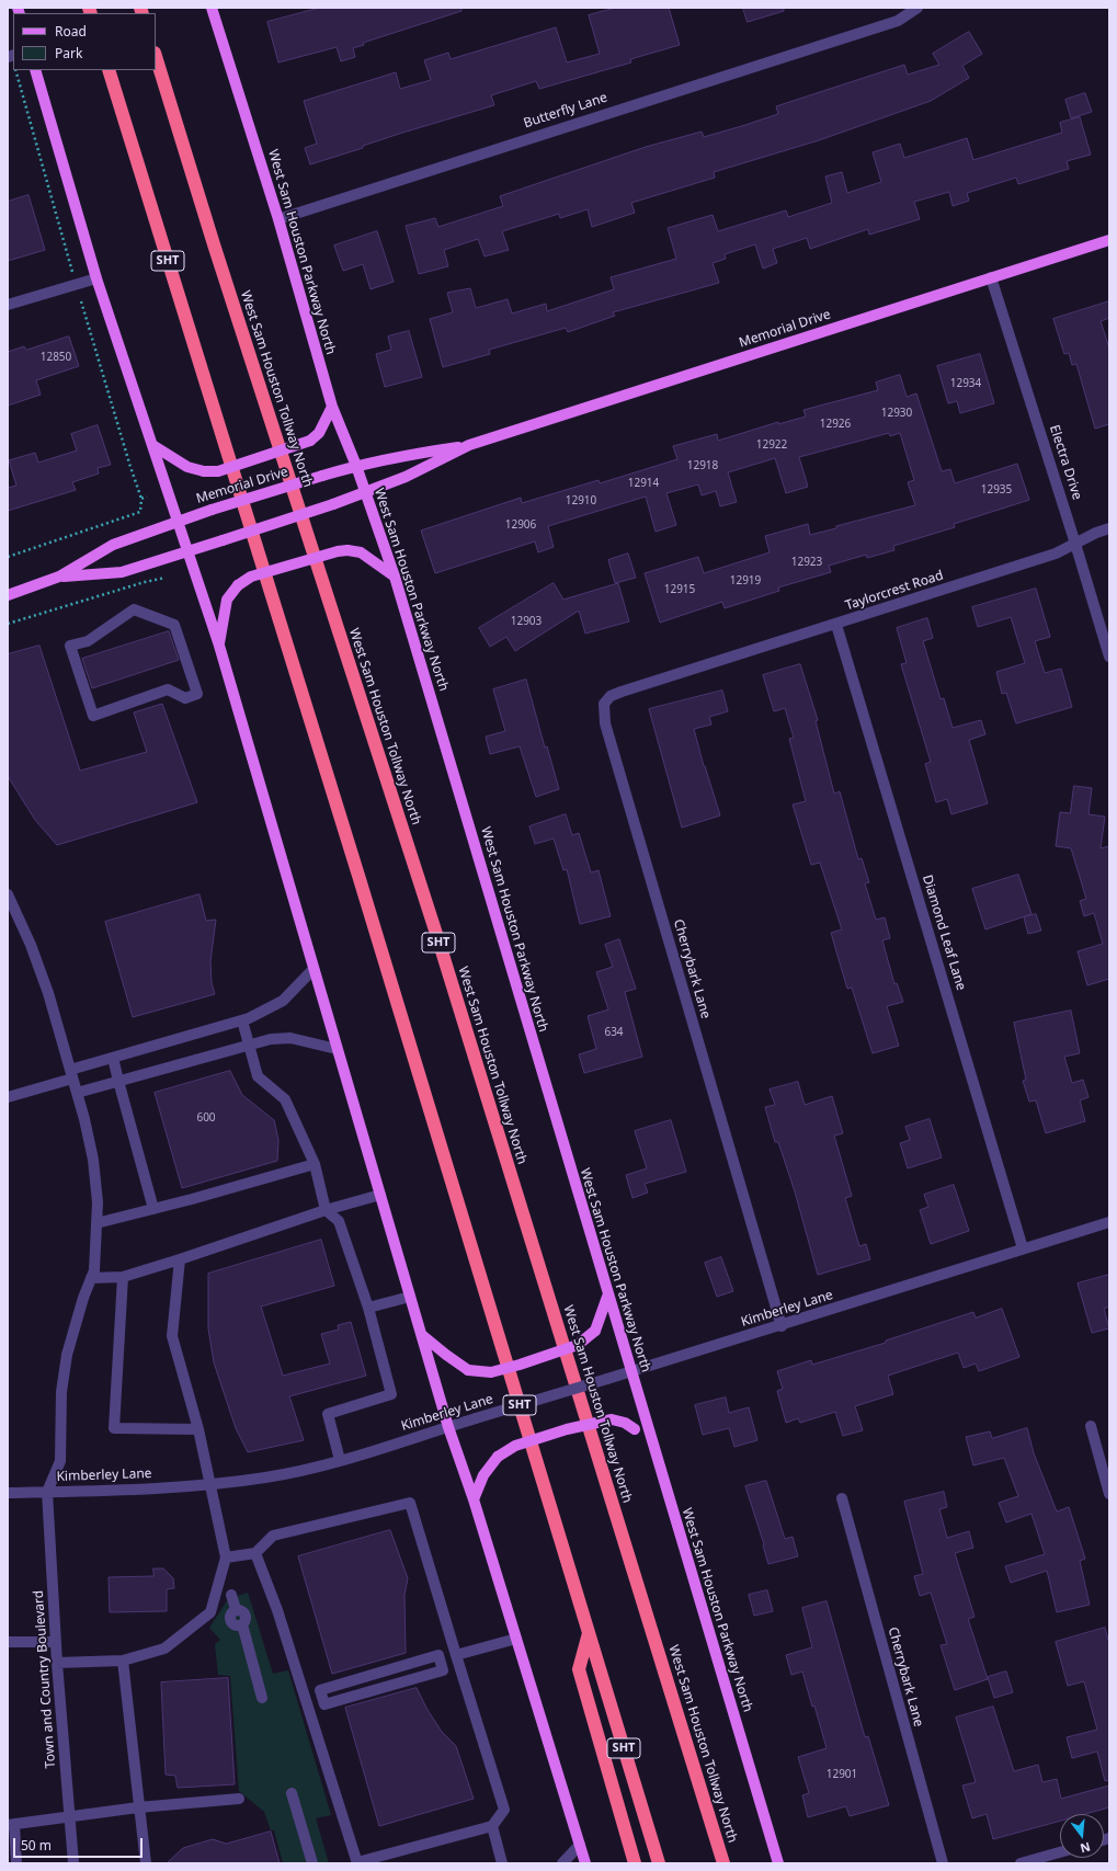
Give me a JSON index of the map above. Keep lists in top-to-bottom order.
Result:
{
  "streets": {
    "highway": ["SHT", "West Sam Houston Tollway North"],
    "main road": ["West Sam Houston Parkway North", "Memorial Drive"],
    "street": [
      "Butterfly Lane",
      "Electra Drive",
      "Taylorcrest Road",
      "Diamond Leaf Lane",
      "Cherrybark Lane",
      "Kimberley Lane",
      "Town and Country Boulevard"
    ]
  },
  "crossings": [
    ["Butterfly Lane", "West Sam Houston Parkway North"],
    ["West Sam Houston Parkway North", "Memorial Drive"],
    ["West Sam Houston Parkway North", "Kimberley Lane"],
    ["Memorial Drive", "Electra Drive"],
    ["Electra Drive", "Taylorcrest Road"],
    ["Taylorcrest Road", "Diamond Leaf Lane"],
    ["Taylorcrest Road", "Cherrybark Lane"],
    ["Diamond Leaf Lane", "Kimberley Lane"],
    ["Cherrybark Lane", "Kimberley Lane"],
    ["Kimberley Lane", "Town and Country Boulevard"]
  ],
  "house_numbers": [
    "12850",
    "12934",
    "12930",
    "12926",
    "12922",
    "12918",
    "12914",
    "12935",
    "12910",
    "12906",
    "12923",
    "12919",
    "12915",
    "12903",
    "634",
    "600",
    "12901"
  ],
  "legend": ["Road", "Park"],
  "scale_bar": "50 m",
  "north": "bottom"
}
